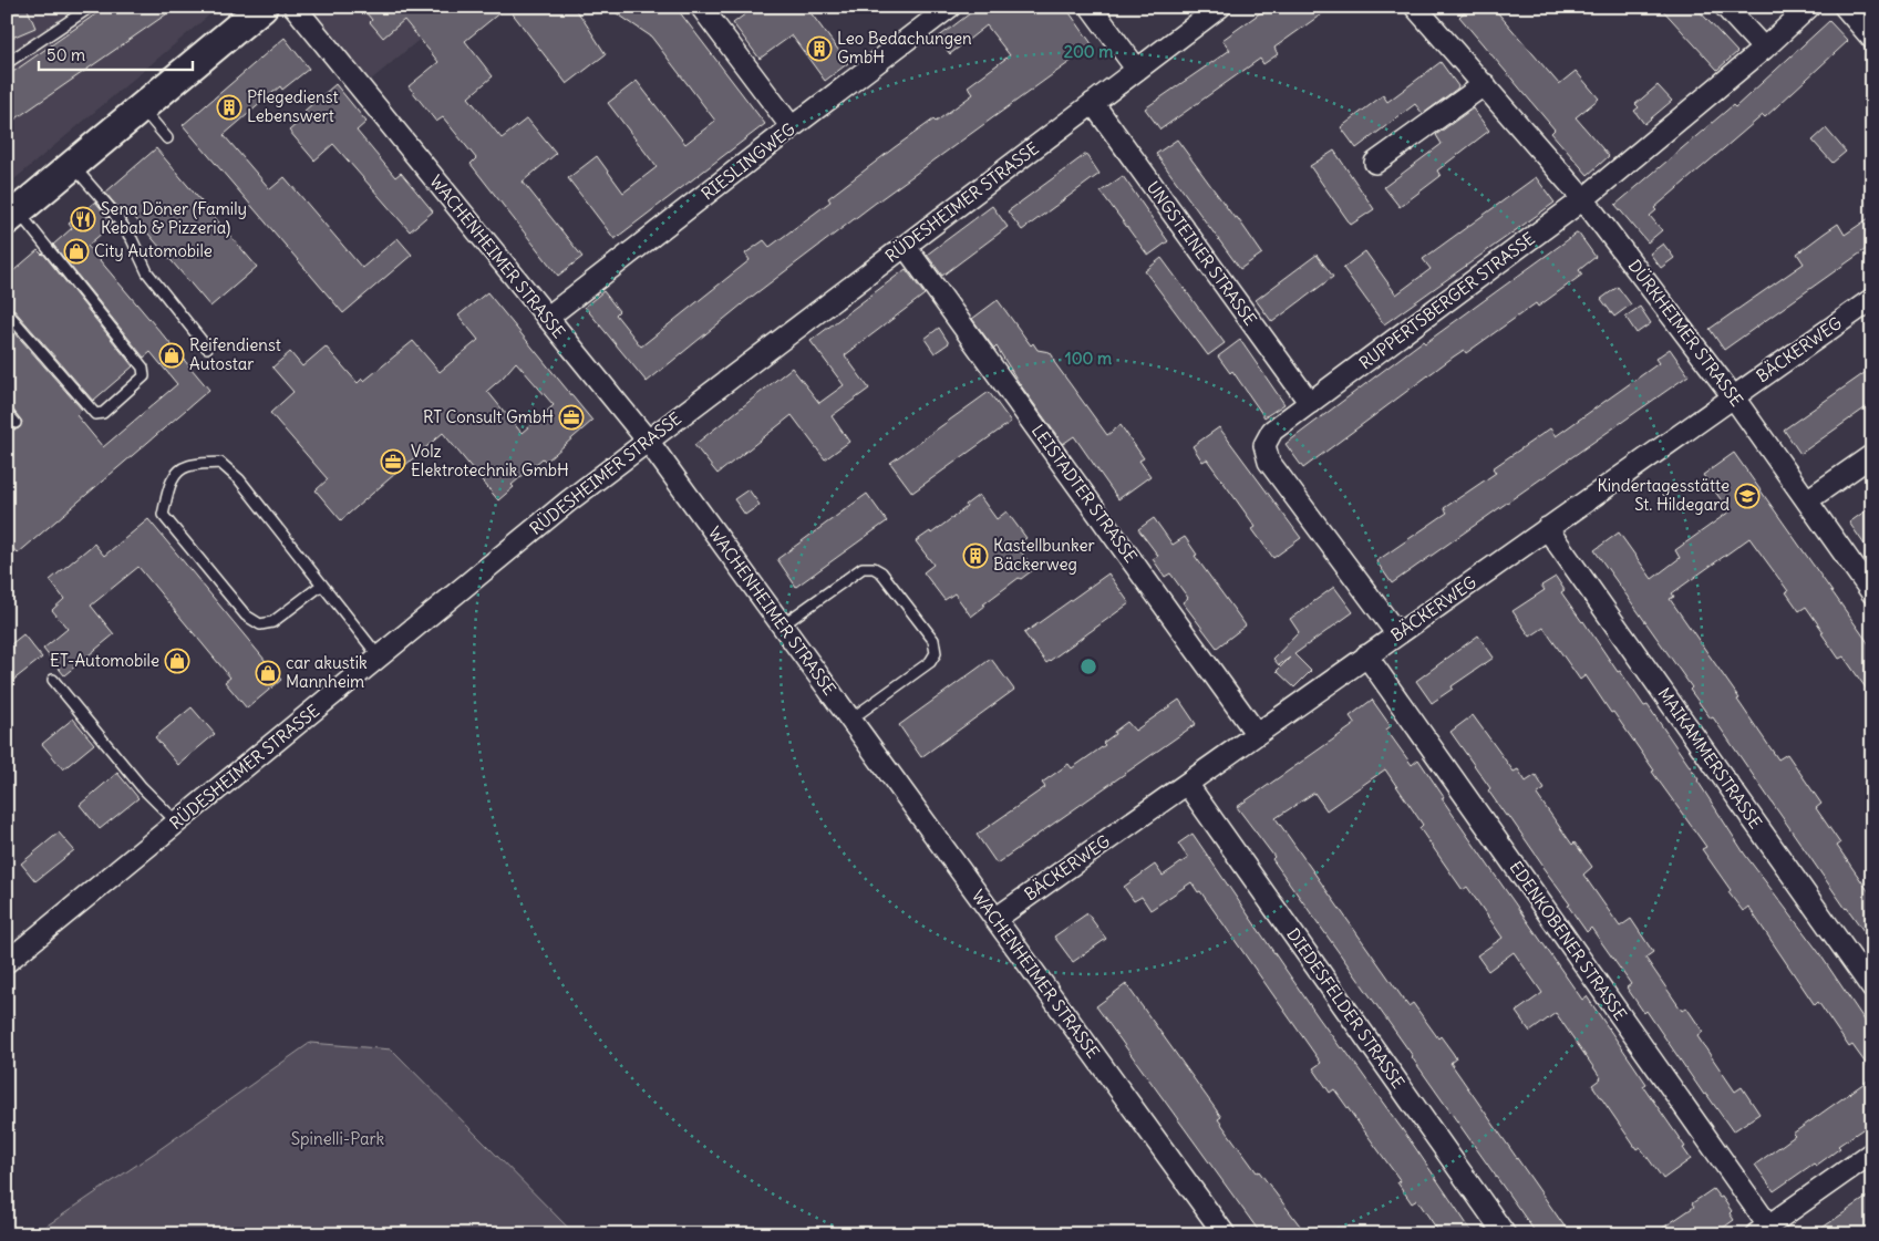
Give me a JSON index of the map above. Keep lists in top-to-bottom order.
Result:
{
  "streets": {
    "street": [
      "RIESLINGWEG",
      "RÜDESHEIMER STRASSE",
      "UNGSTEINER STRASSE",
      "WACHENHEIMER STRASSE",
      "RUPPERTSBERGER STRASSE",
      "DÜRKHEIMER STRASSE",
      "BÄCKERWEG",
      "LEISTADTER STRASSE",
      "MAIKAMMERSTRASSE",
      "EDENKOBENER STRASSE",
      "DIEDESFELDER STRASSE"
    ]
  },
  "crossings": [
    ["RIESLINGWEG", "WACHENHEIMER STRASSE"],
    ["RÜDESHEIMER STRASSE", "UNGSTEINER STRASSE"],
    ["RÜDESHEIMER STRASSE", "WACHENHEIMER STRASSE"],
    ["UNGSTEINER STRASSE", "RUPPERTSBERGER STRASSE"],
    ["WACHENHEIMER STRASSE", "BÄCKERWEG"],
    ["RUPPERTSBERGER STRASSE", "DÜRKHEIMER STRASSE"],
    ["RUPPERTSBERGER STRASSE", "BÄCKERWEG"],
    ["DÜRKHEIMER STRASSE", "BÄCKERWEG"],
    ["BÄCKERWEG", "LEISTADTER STRASSE"],
    ["BÄCKERWEG", "MAIKAMMERSTRASSE"],
    ["BÄCKERWEG", "EDENKOBENER STRASSE"],
    ["BÄCKERWEG", "DIEDESFELDER STRASSE"]
  ],
  "parks": ["Spinelli-Park"],
  "places": {
    "building": ["Leo Bedachungen GmbH", "Pflegedienst Lebenswert", "Kastellbunker Bäckerweg"],
    "restaurant": ["Sena Döner (Family Kebab & Pizzeria)"],
    "shop": [
      "City Automobile",
      "Reifendienst Autostar",
      "ET-Automobile",
      "car akustik Mannheim"
    ],
    "office": ["RT Consult GmbH", "Volz Elektrotechnik GmbH"],
    "school or university": ["Kindertagesstätte St. Hildegard"]
  },
  "scale_bar": "50 m",
  "rings": ["200 m", "100 m"]
}
